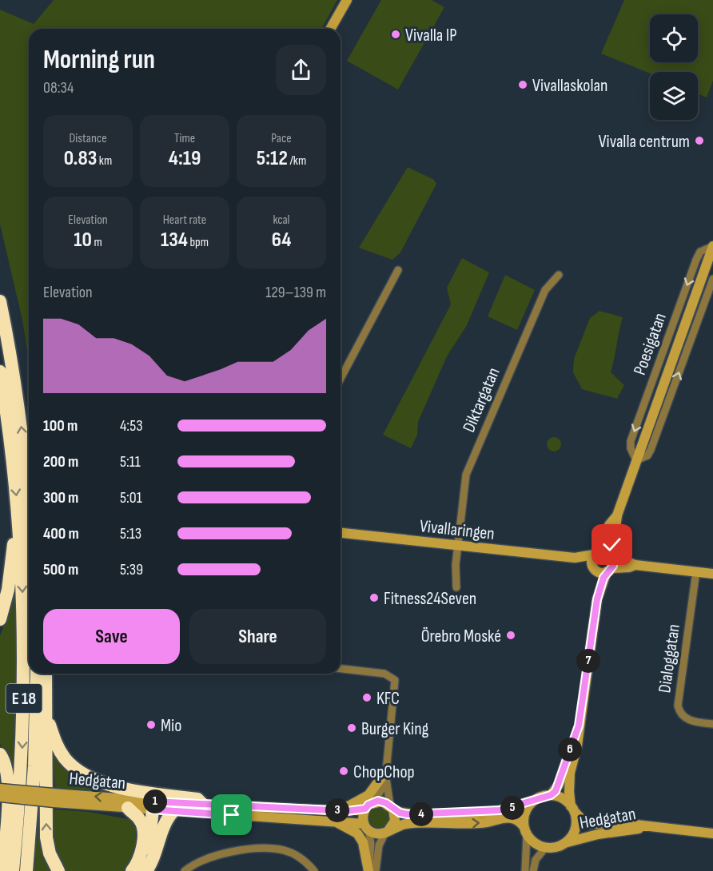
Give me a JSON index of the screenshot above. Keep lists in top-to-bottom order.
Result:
{
  "streets": {
    "highway": ["E 18"],
    "main road": ["Poesigatan", "Vivallaringen", "Hedgatan"],
    "street": ["Diktargatan", "Dialoggatan"]
  },
  "crossings": [
    ["Poesigatan", "Vivallaringen"],
    ["Diktargatan", "Vivallaringen"],
    ["E 18", "Hedgatan"]
  ],
  "places": [
    "Vivalla IP",
    "Vivallaskolan",
    "Vivalla centrum",
    "Fitness24Seven",
    "Örebro Moské",
    "KFC",
    "Mio",
    "Burger King",
    "ChopChop"
  ],
  "page": {
    "heading": ["Morning run", "08:34"],
    "stats": [
      ["Distance", "0.83 km"],
      ["Time", "4:19"],
      ["Pace", "5:12 /km"],
      ["Elevation", "10 m"],
      ["Heart rate", "134 bpm"],
      ["kcal", "64"]
    ],
    "chart": ["Elevation", "129–139 m"],
    "list": [
      {
        "name": "100 m",
        "note": "4:53"
      },
      {
        "name": "200 m",
        "note": "5:11"
      },
      {
        "name": "300 m",
        "note": "5:01"
      },
      {
        "name": "400 m",
        "note": "5:13"
      },
      {
        "name": "500 m",
        "note": "5:39"
      }
    ],
    "buttons": ["Save", "Share"],
    "pins": [
      "7",
      "6",
      "1",
      "5",
      "3",
      "4"
    ]
  }
}
